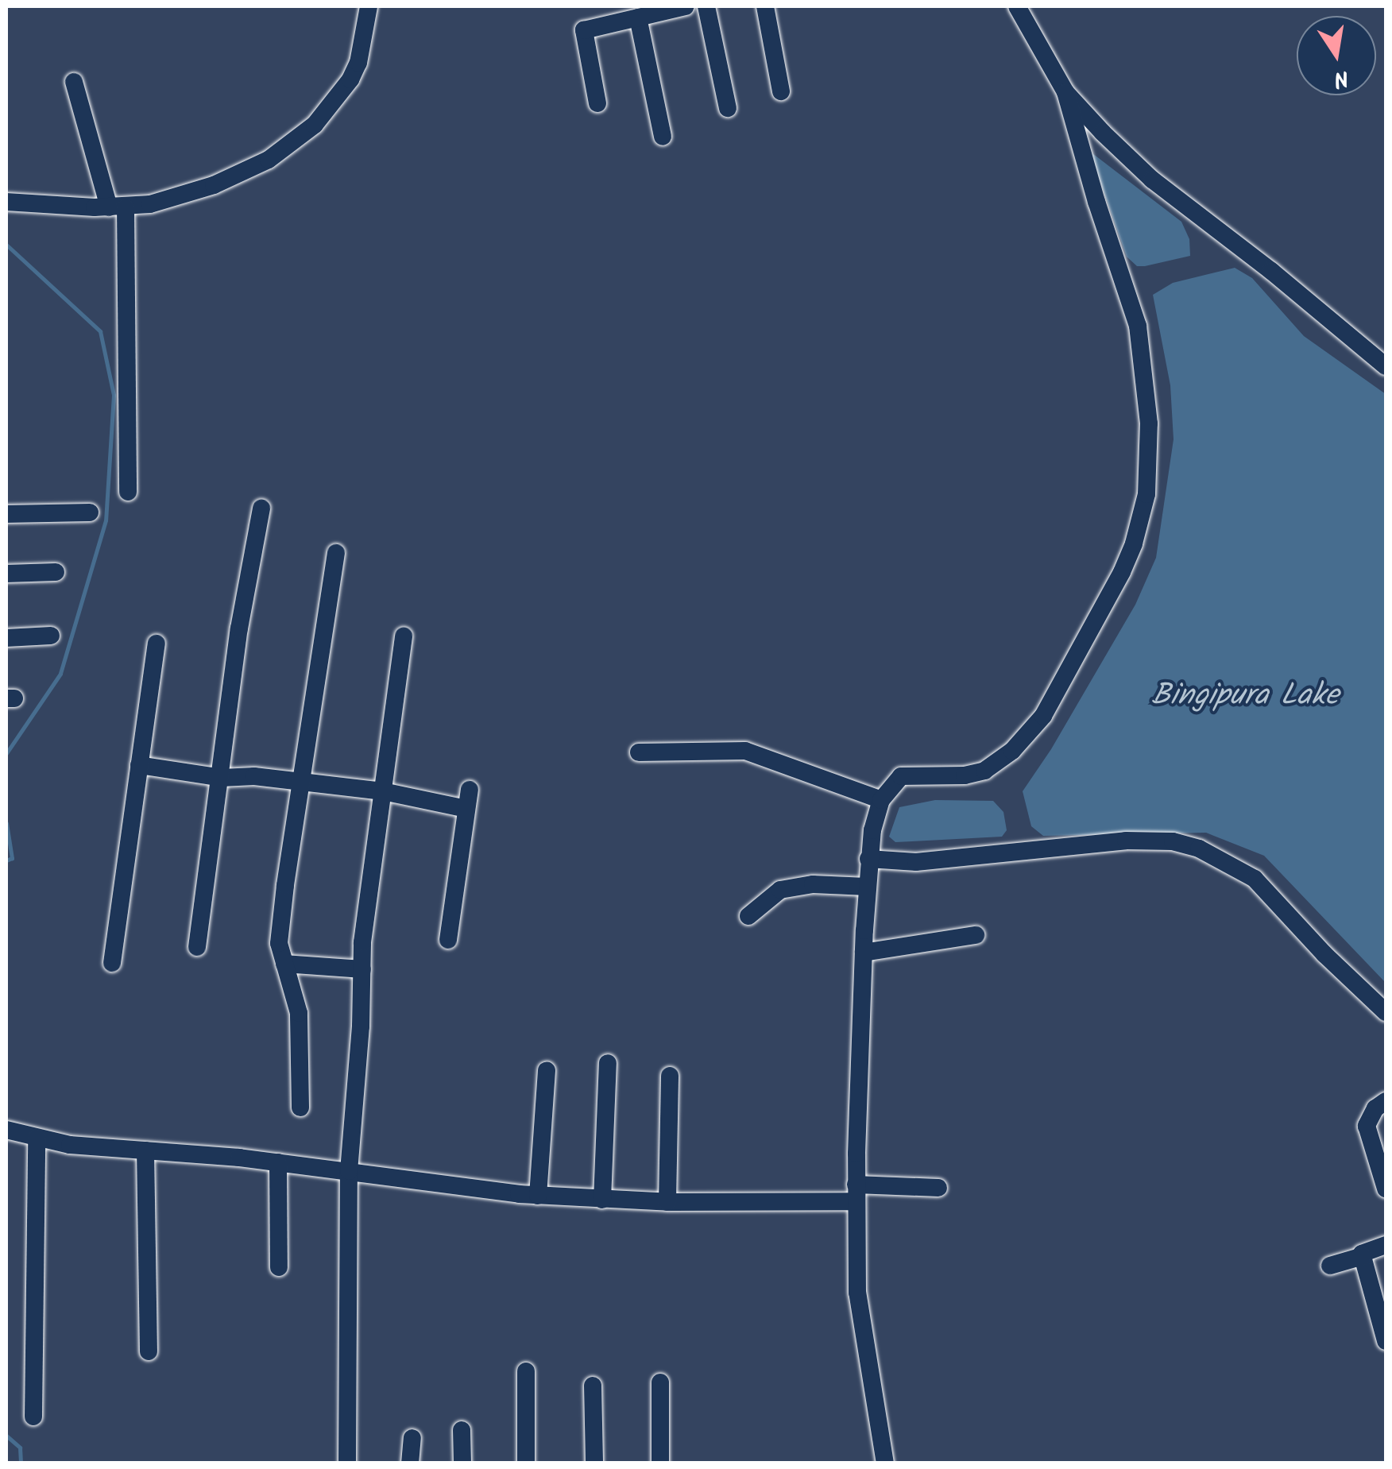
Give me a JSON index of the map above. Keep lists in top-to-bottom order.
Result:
{
  "water": ["Bingipura Lake"],
  "north": "bottom"
}
